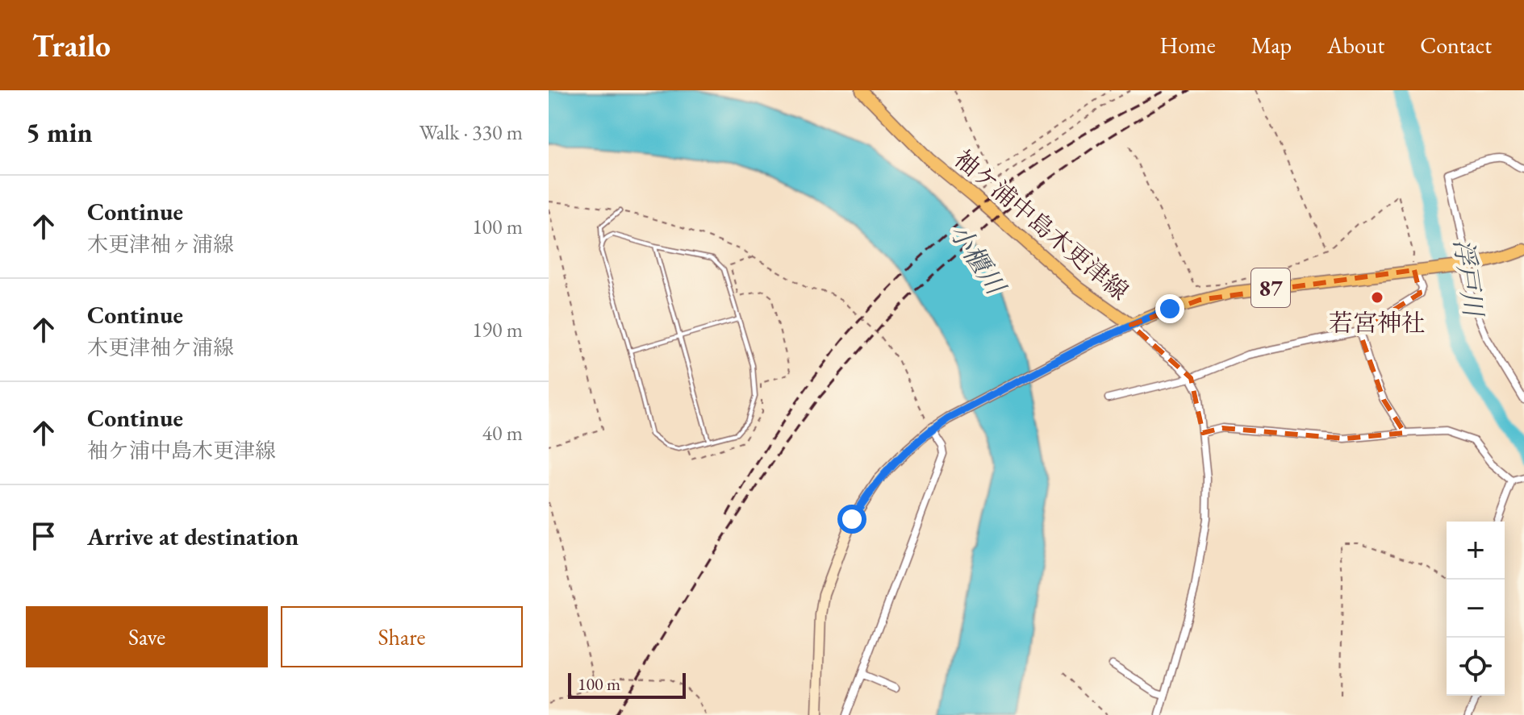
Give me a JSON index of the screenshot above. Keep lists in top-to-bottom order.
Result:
{
  "streets": {
    "main road": ["袖ケ浦中島木更津線", "87"]
  },
  "water": ["小櫃川", "浮戸川"],
  "places": ["若宮神社"],
  "scale_bar": "100 m",
  "page": {
    "header": "Trailo",
    "nav": [
      "Home",
      "Map",
      "About",
      "Contact"
    ],
    "heading": ["5 min", "Walk · 330 m"],
    "list": [
      ["Continue", "木更津袖ヶ浦線", "100 m"],
      ["Continue", "木更津袖ケ浦線", "190 m"],
      ["Continue", "袖ケ浦中島木更津線", "40 m"],
      "Arrive at destination"
    ],
    "map_buttons": ["+", "−"],
    "buttons": ["Save", "Share"],
    "scale": "100 m"
  }
}
